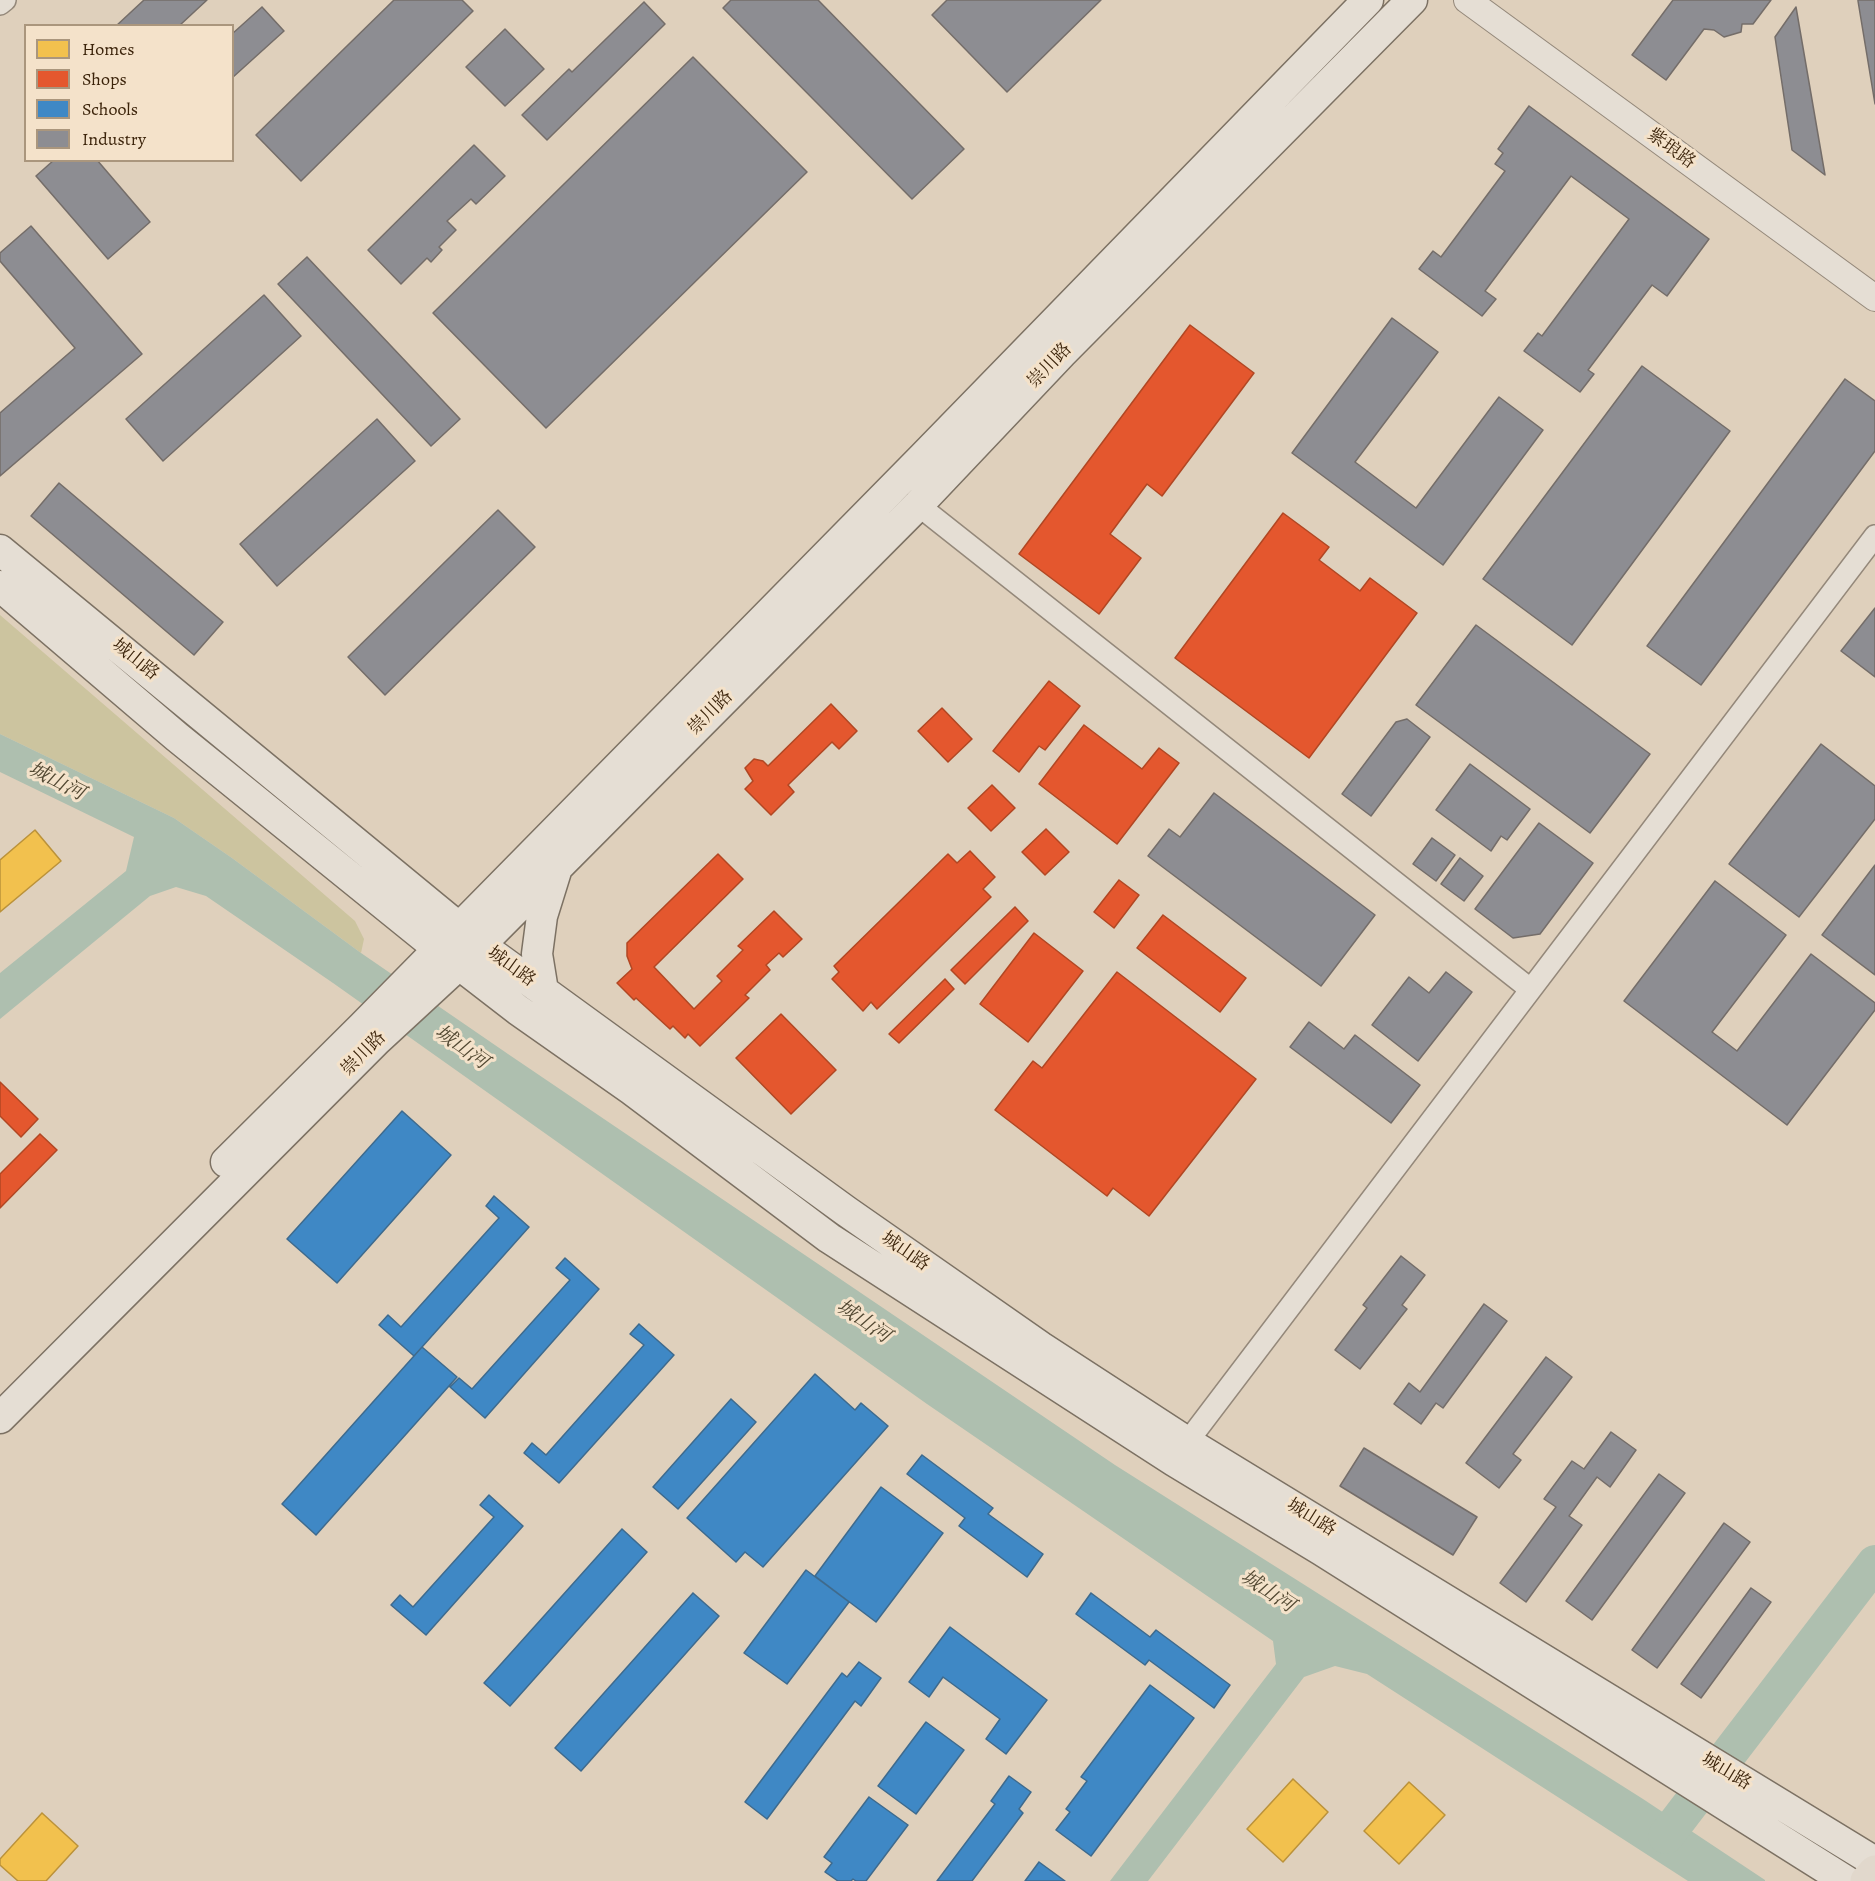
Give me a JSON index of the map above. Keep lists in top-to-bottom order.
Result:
{
  "streets": {
    "main road": ["崇川路", "城山路"],
    "street": ["紫琅路"]
  },
  "crossings": [
    ["崇川路", "城山路"]
  ],
  "water": ["城山河"],
  "legend": [
    "Homes",
    "Shops",
    "Schools",
    "Industry"
  ]
}
